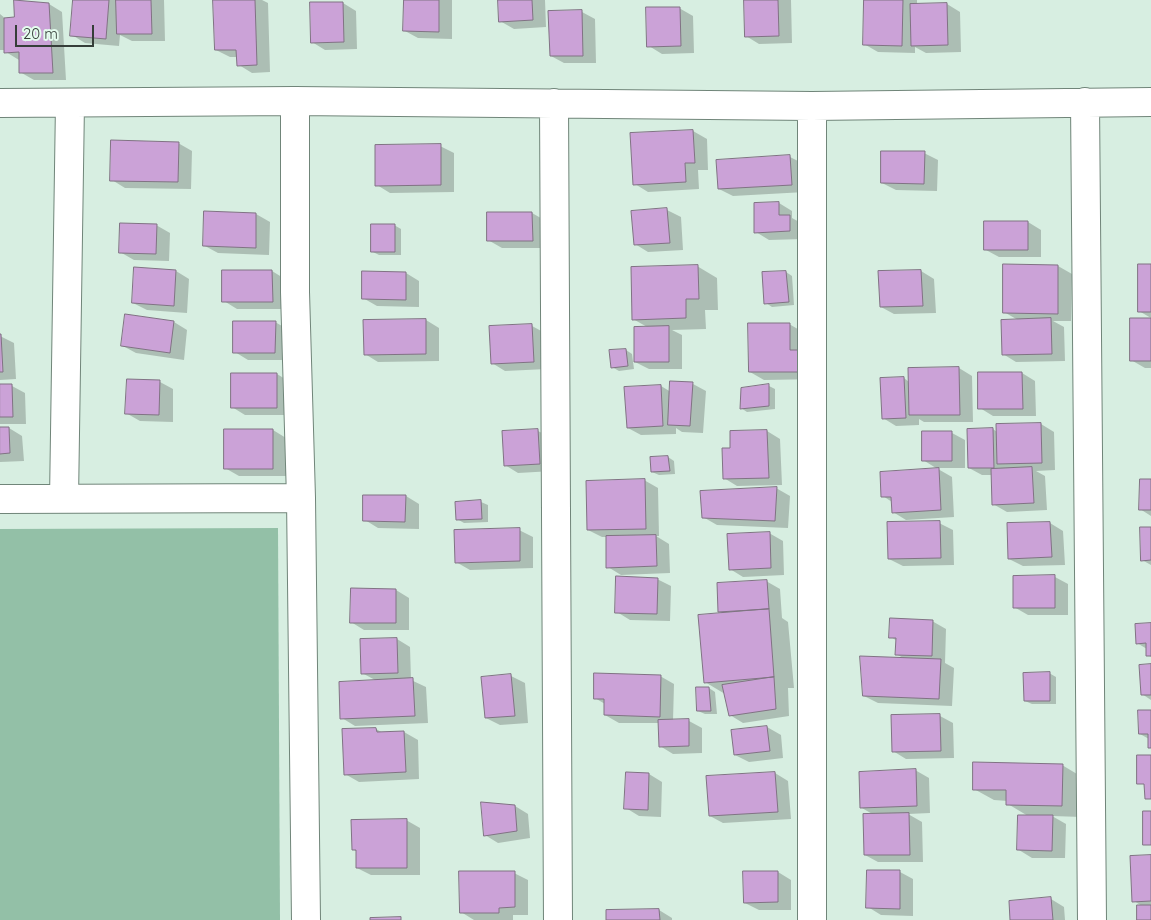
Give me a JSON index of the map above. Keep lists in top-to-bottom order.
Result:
{
  "scale_bar": "20 m"
}
